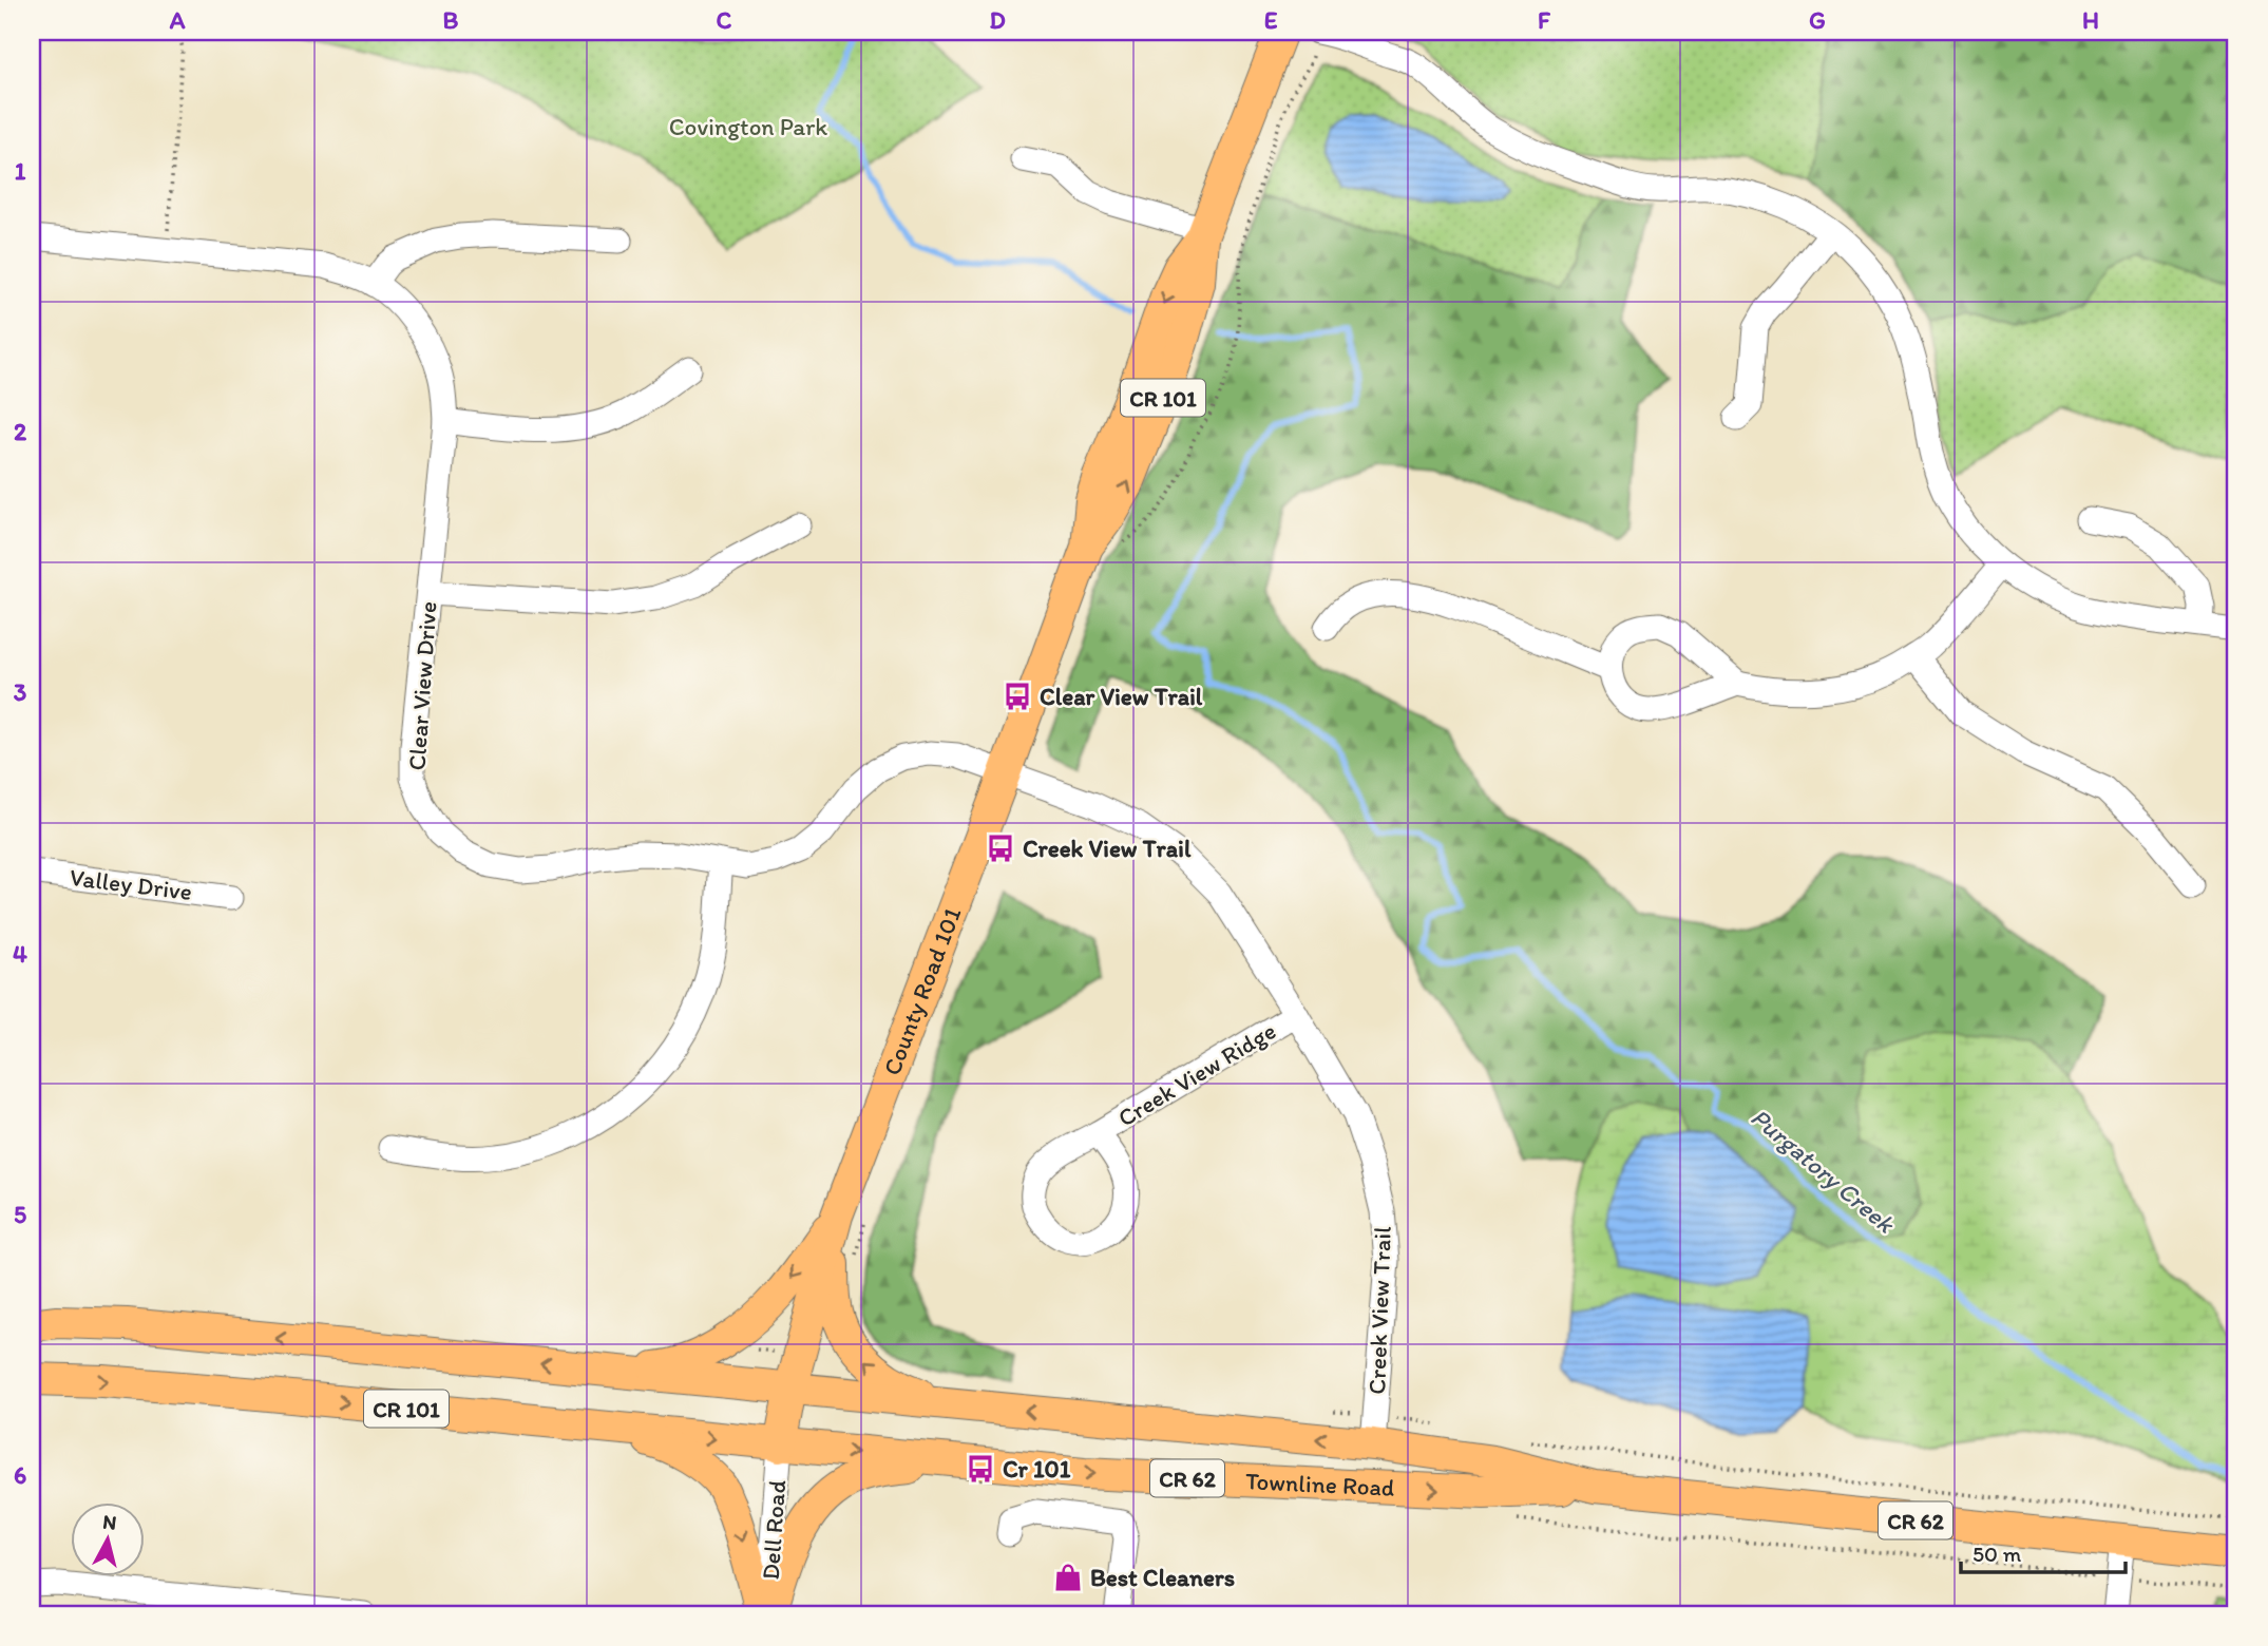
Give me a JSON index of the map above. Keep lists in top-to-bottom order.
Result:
{
  "streets": {
    "main road": [
      "CR 101",
      "County Road 101",
      "CR 62",
      "Townline Road"
    ],
    "street": [
      "Clear View Drive",
      "Valley Drive",
      "Creek View Ridge",
      "Creek View Trail",
      "Dell Road"
    ]
  },
  "crossings": [
    ["CR 101", "County Road 101"],
    ["CR 101", "Townline Road"],
    ["CR 101", "Dell Road"],
    ["Clear View Drive", "County Road 101"],
    ["Clear View Drive", "Creek View Trail"],
    ["County Road 101", "Creek View Trail"],
    ["County Road 101", "Townline Road"],
    ["County Road 101", "Dell Road"],
    ["Creek View Ridge", "Creek View Trail"],
    ["Creek View Trail", "Townline Road"],
    ["Townline Road", "Dell Road"]
  ],
  "water": ["Purgatory Creek"],
  "parks": ["Covington Park"],
  "places": {
    "bus stop": ["Clear View Trail", "Creek View Trail", "Cr 101"],
    "shop": ["Best Cleaners"]
  },
  "scale_bar": "50 m",
  "north": "top",
  "grid": {
    "columns": [
      "A",
      "B",
      "C",
      "D",
      "E",
      "F",
      "G",
      "H"
    ],
    "rows": [
      "1",
      "2",
      "3",
      "4",
      "5",
      "6"
    ]
  }
}
